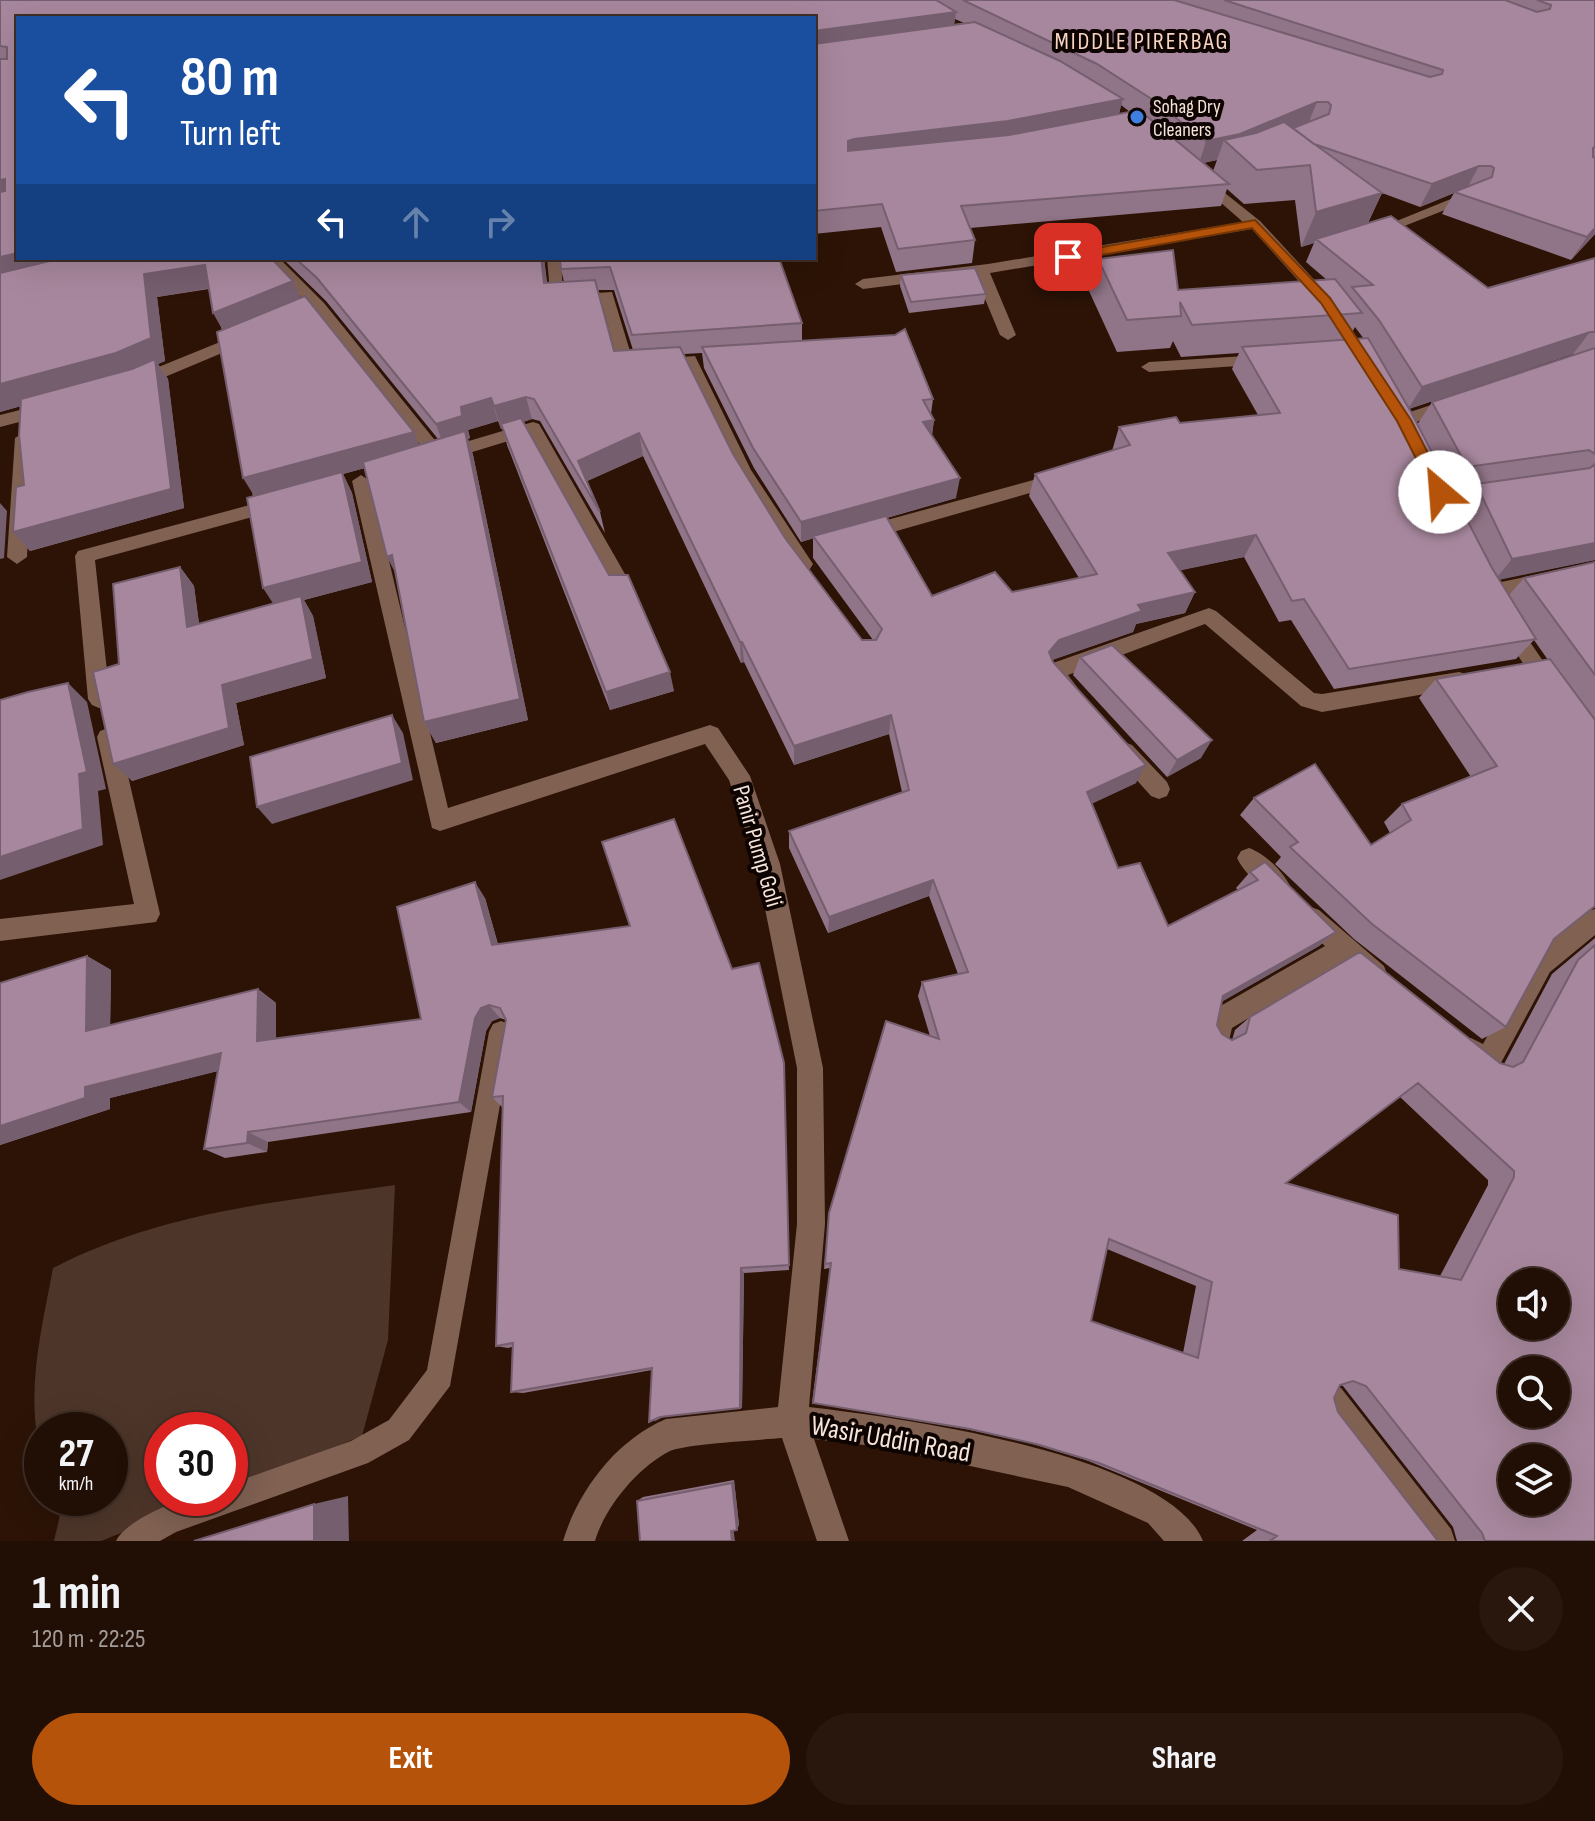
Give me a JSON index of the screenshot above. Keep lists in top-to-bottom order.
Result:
{
  "streets": {
    "street": ["Panir Pump Goli", "Wasir Uddin Road"]
  },
  "crossings": [
    ["Panir Pump Goli", "Wasir Uddin Road"]
  ],
  "districts": ["MIDDLE PIRERBAG"],
  "places": ["Sohag Dry Cleaners"],
  "page": {
    "turn": ["80 m", "Turn left"],
    "speed": "27 km/h",
    "limit": "30",
    "heading": ["1 min", "120 m · 22:25"],
    "buttons": ["Exit", "Share"]
  }
}
